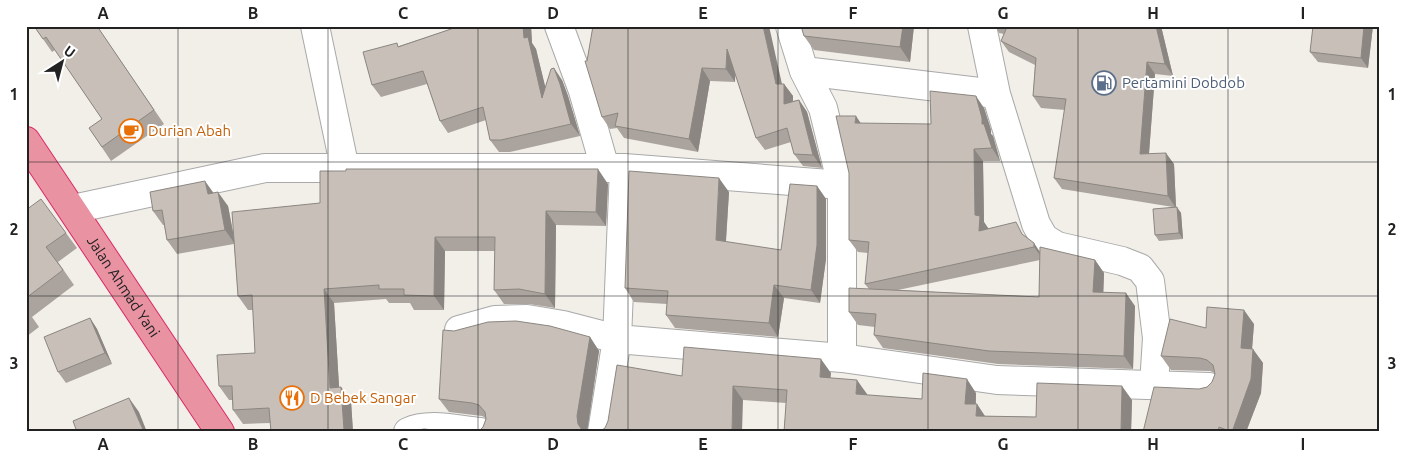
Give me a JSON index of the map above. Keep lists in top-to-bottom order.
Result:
{
  "streets": {
    "highway": ["Jalan Ahmad Yani"]
  },
  "places": {
    "fuel station": ["Pertamini Dobdob"],
    "cafe": ["Durian Abah"],
    "restaurant": ["D Bebek Sangar"]
  },
  "north": "top right",
  "grid": {
    "columns": [
      "A",
      "B",
      "C",
      "D",
      "E",
      "F",
      "G",
      "H",
      "I"
    ],
    "rows": ["1", "2", "3"]
  }
}
